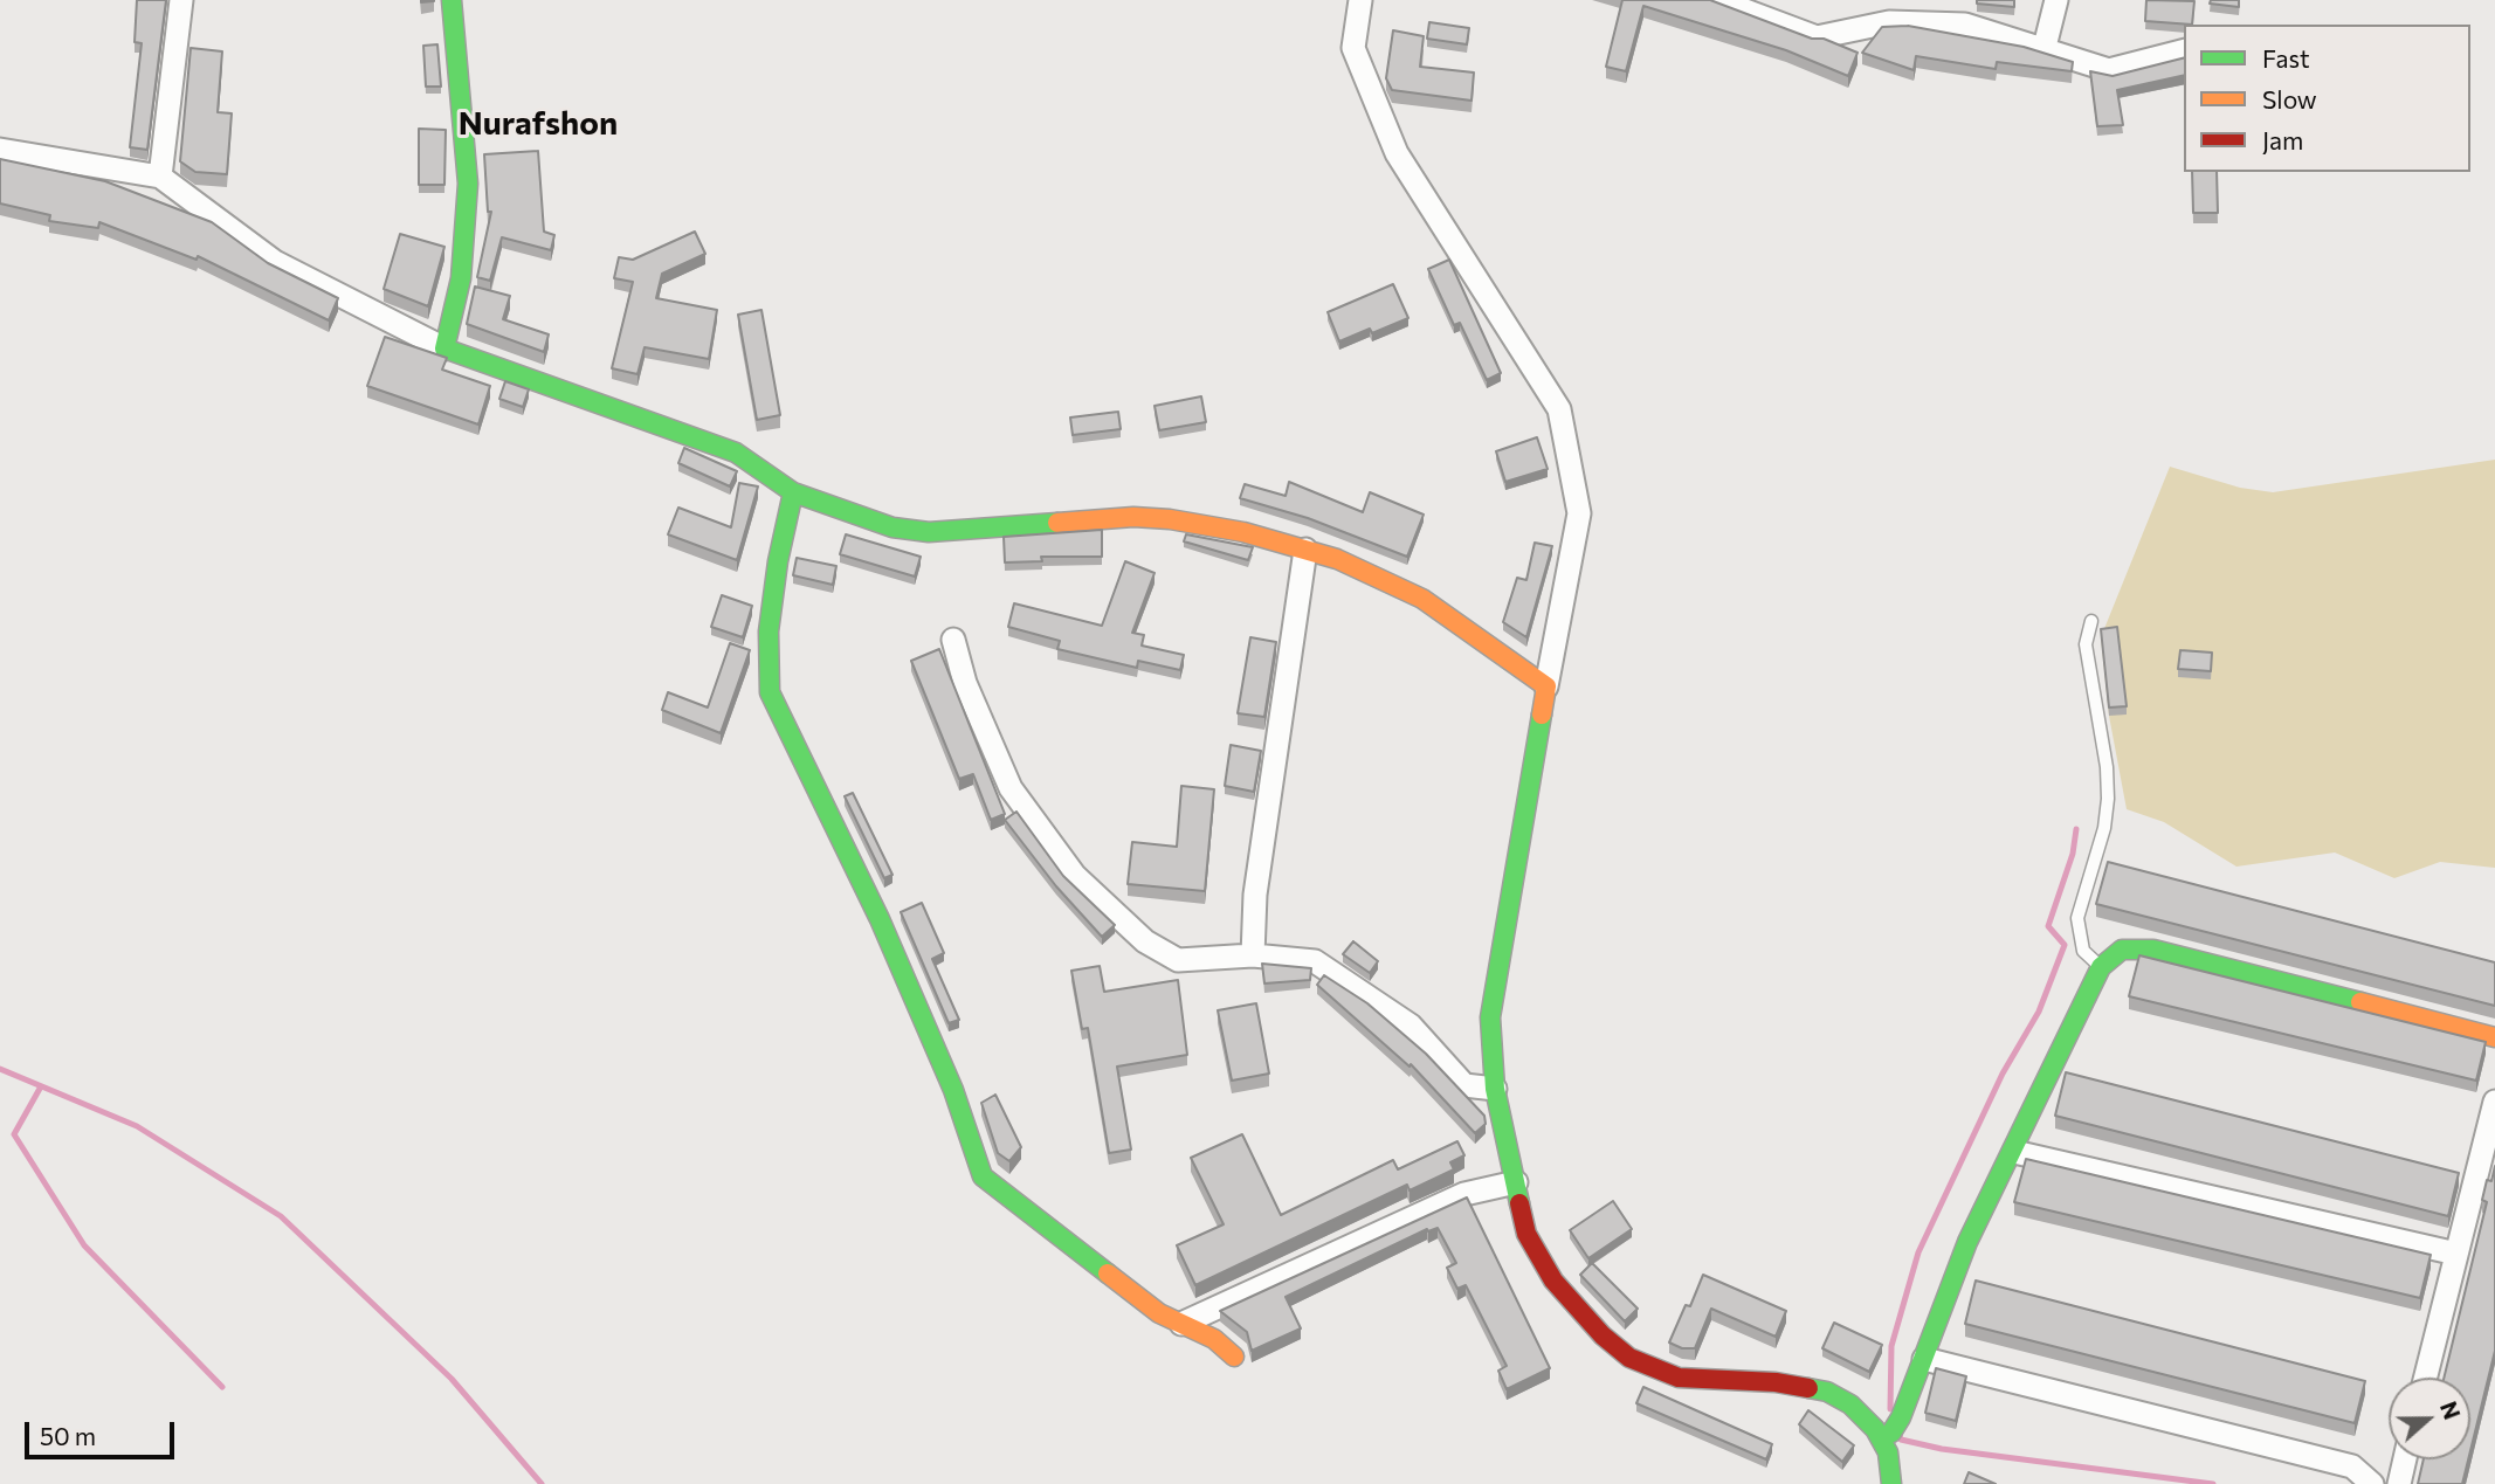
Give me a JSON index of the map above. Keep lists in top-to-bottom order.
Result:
{
  "districts": ["Nurafshon"],
  "legend": ["Fast", "Slow", "Jam"],
  "scale_bar": "50 m",
  "north": "right"
}
